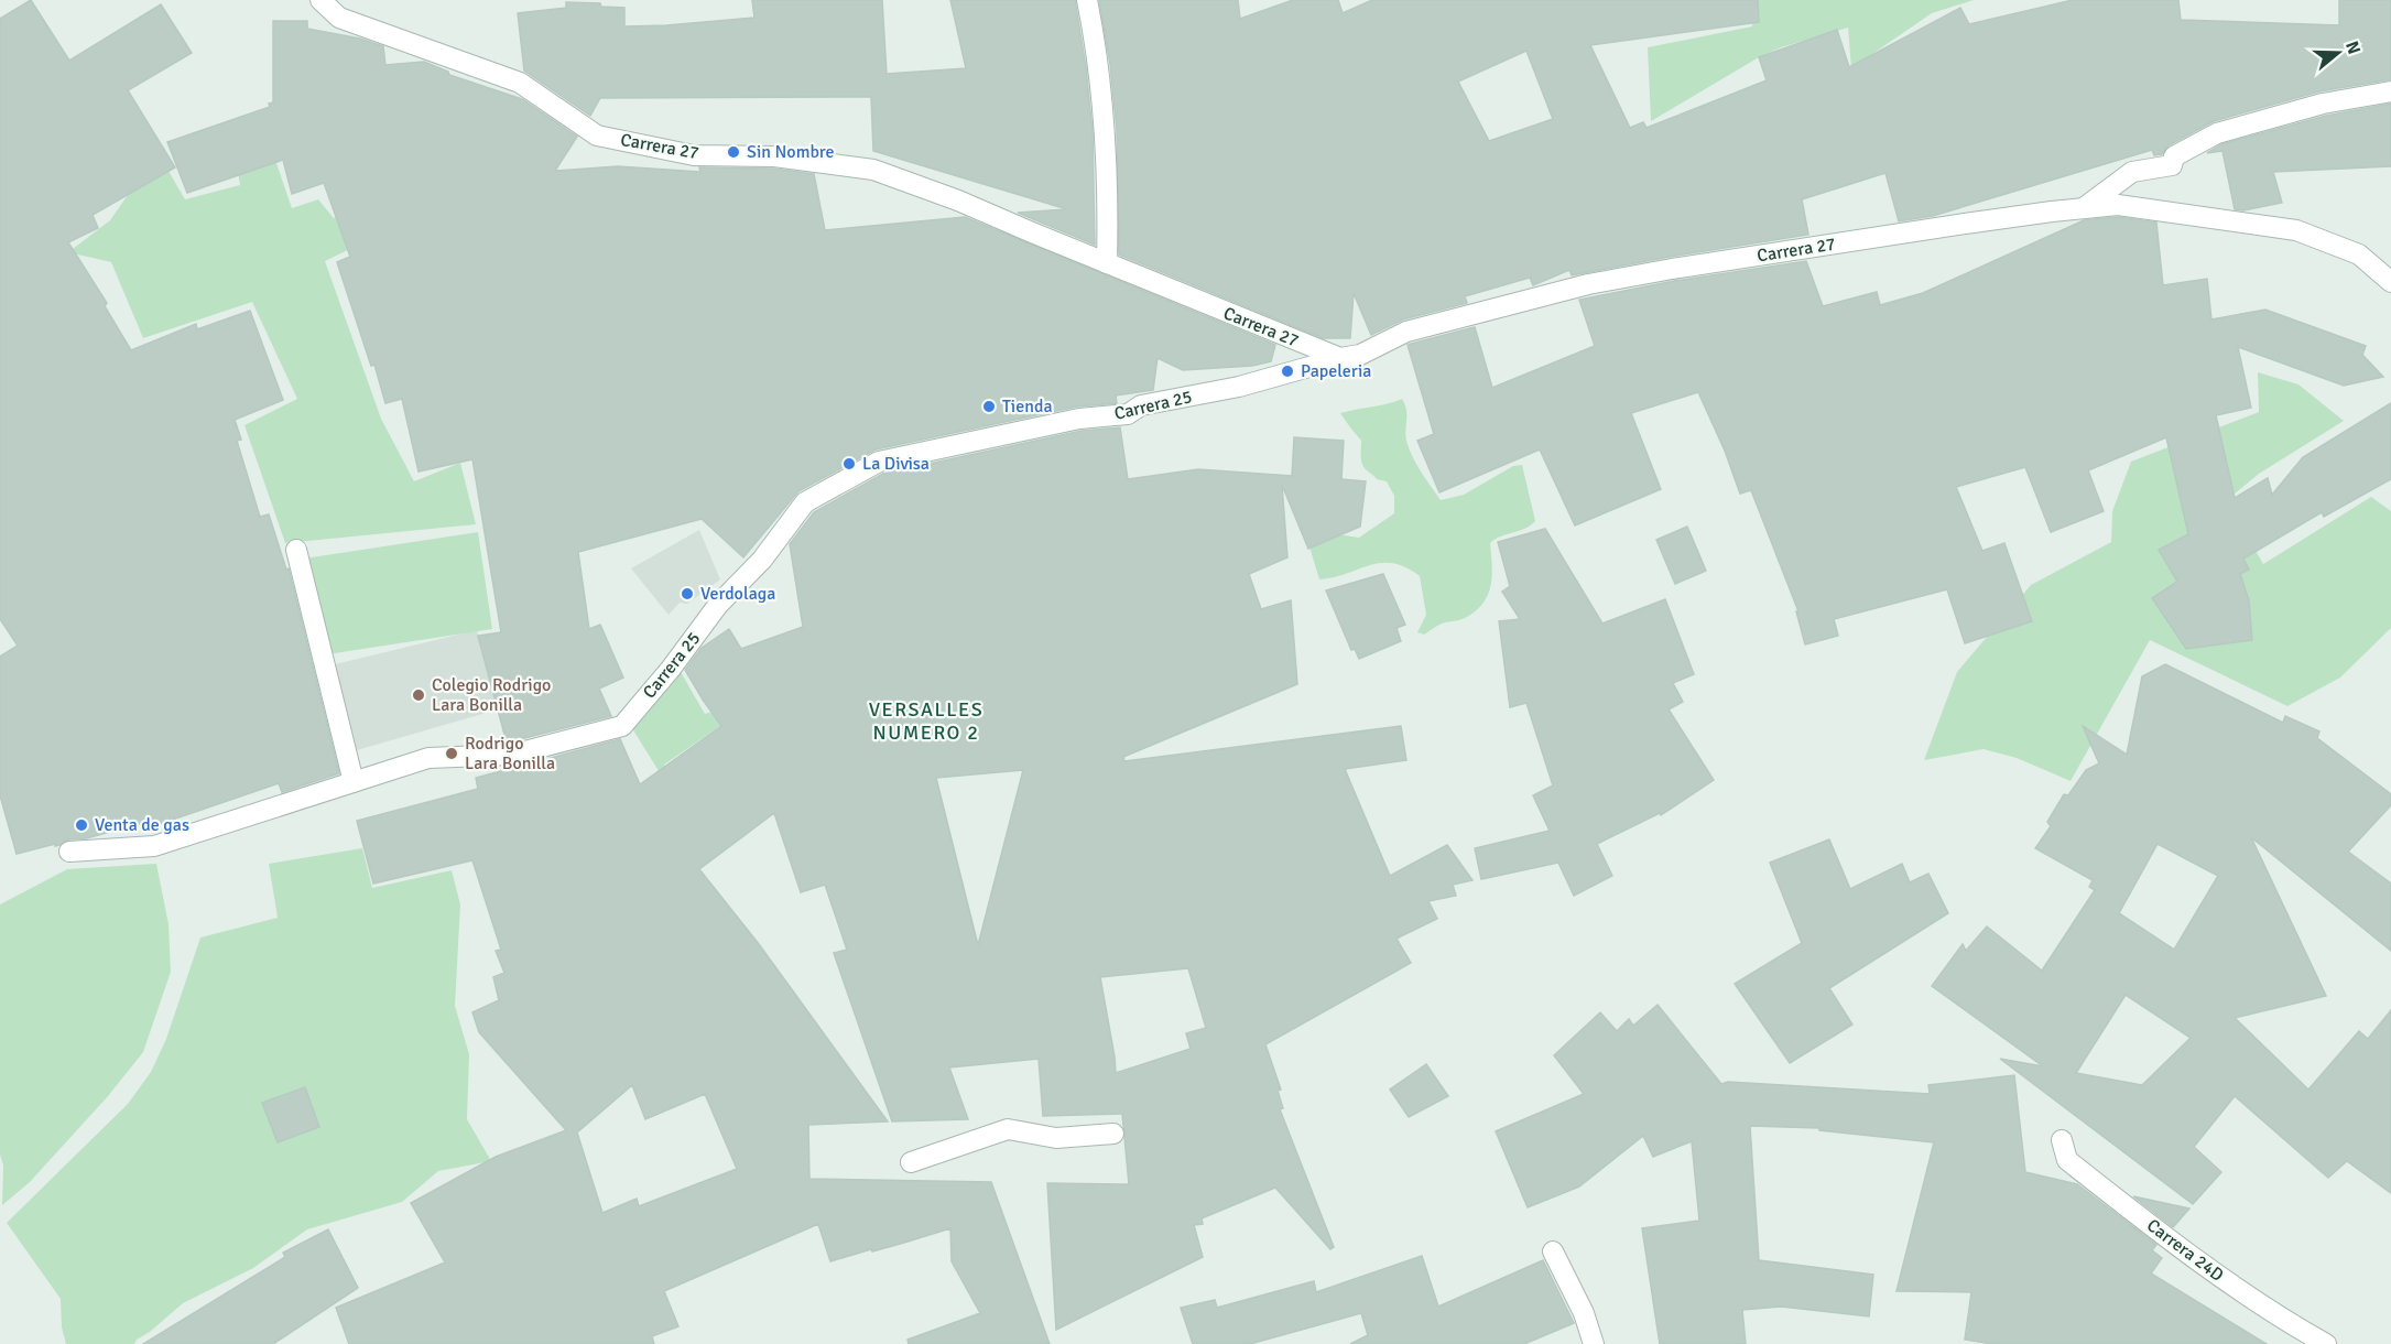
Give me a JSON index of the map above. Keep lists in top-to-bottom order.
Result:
{
  "streets": {
    "street": ["Carrera 27", "Carrera 25", "Carrera 24D"]
  },
  "crossings": [
    ["Carrera 27", "Carrera 25"]
  ],
  "districts": ["VERSALLES NUMERO 2"],
  "places": [
    "Sin Nombre",
    "Papeleria",
    "Tienda",
    "La Divisa",
    "Verdolaga",
    "Colegio Rodrigo Lara Bonilla",
    "Rodrigo Lara Bonilla",
    "Venta de gas"
  ],
  "north": "right"
}
